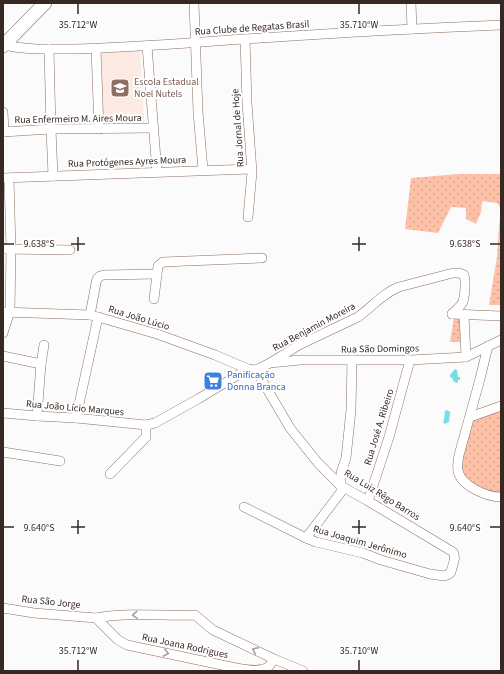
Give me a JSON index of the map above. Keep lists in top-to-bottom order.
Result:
{
  "streets": {
    "street": [
      "Rua Clube de Regatas Brasil",
      "Rua Enfermeiro M. Aires Moura",
      "Rua Jornal de Hoje",
      "Rua Protógenes Ayres Moura",
      "Rua João Lúcio",
      "Rua Benjamin Moreira",
      "Rua São Domingos",
      "Rua João Lício Marques",
      "Rua José A. Ribeiro",
      "Rua Luiz Rêgo Barros",
      "Rua Joaquim Jerônimo",
      "Rua São Jorge",
      "Rua Joana Rodrigues"
    ]
  },
  "crossings": [
    ["Rua Clube de Regatas Brasil", "Rua Jornal de Hoje"],
    ["Rua Jornal de Hoje", "Rua Protógenes Ayres Moura"],
    ["Rua João Lúcio", "Rua São Domingos"],
    ["Rua João Lúcio", "Rua Luiz Rêgo Barros"],
    ["Rua Benjamin Moreira", "Rua São Domingos"],
    ["Rua São Domingos", "Rua João Lício Marques"],
    ["Rua São Domingos", "Rua José A. Ribeiro"],
    ["Rua São Domingos", "Rua Luiz Rêgo Barros"],
    ["Rua José A. Ribeiro", "Rua Luiz Rêgo Barros"],
    ["Rua Luiz Rêgo Barros", "Rua Joaquim Jerônimo"],
    ["Rua São Jorge", "Rua Joana Rodrigues"]
  ],
  "one_way": ["Rua São Jorge", "Rua Joana Rodrigues"],
  "places": {
    "school or university": ["Escola Estadual Noel Nutels"],
    "supermarket": ["Panificação Donna Branca"]
  },
  "coordinates": [
    "35.712°W",
    "35.710°W",
    "9.638°S",
    "9.640°S"
  ]
}
